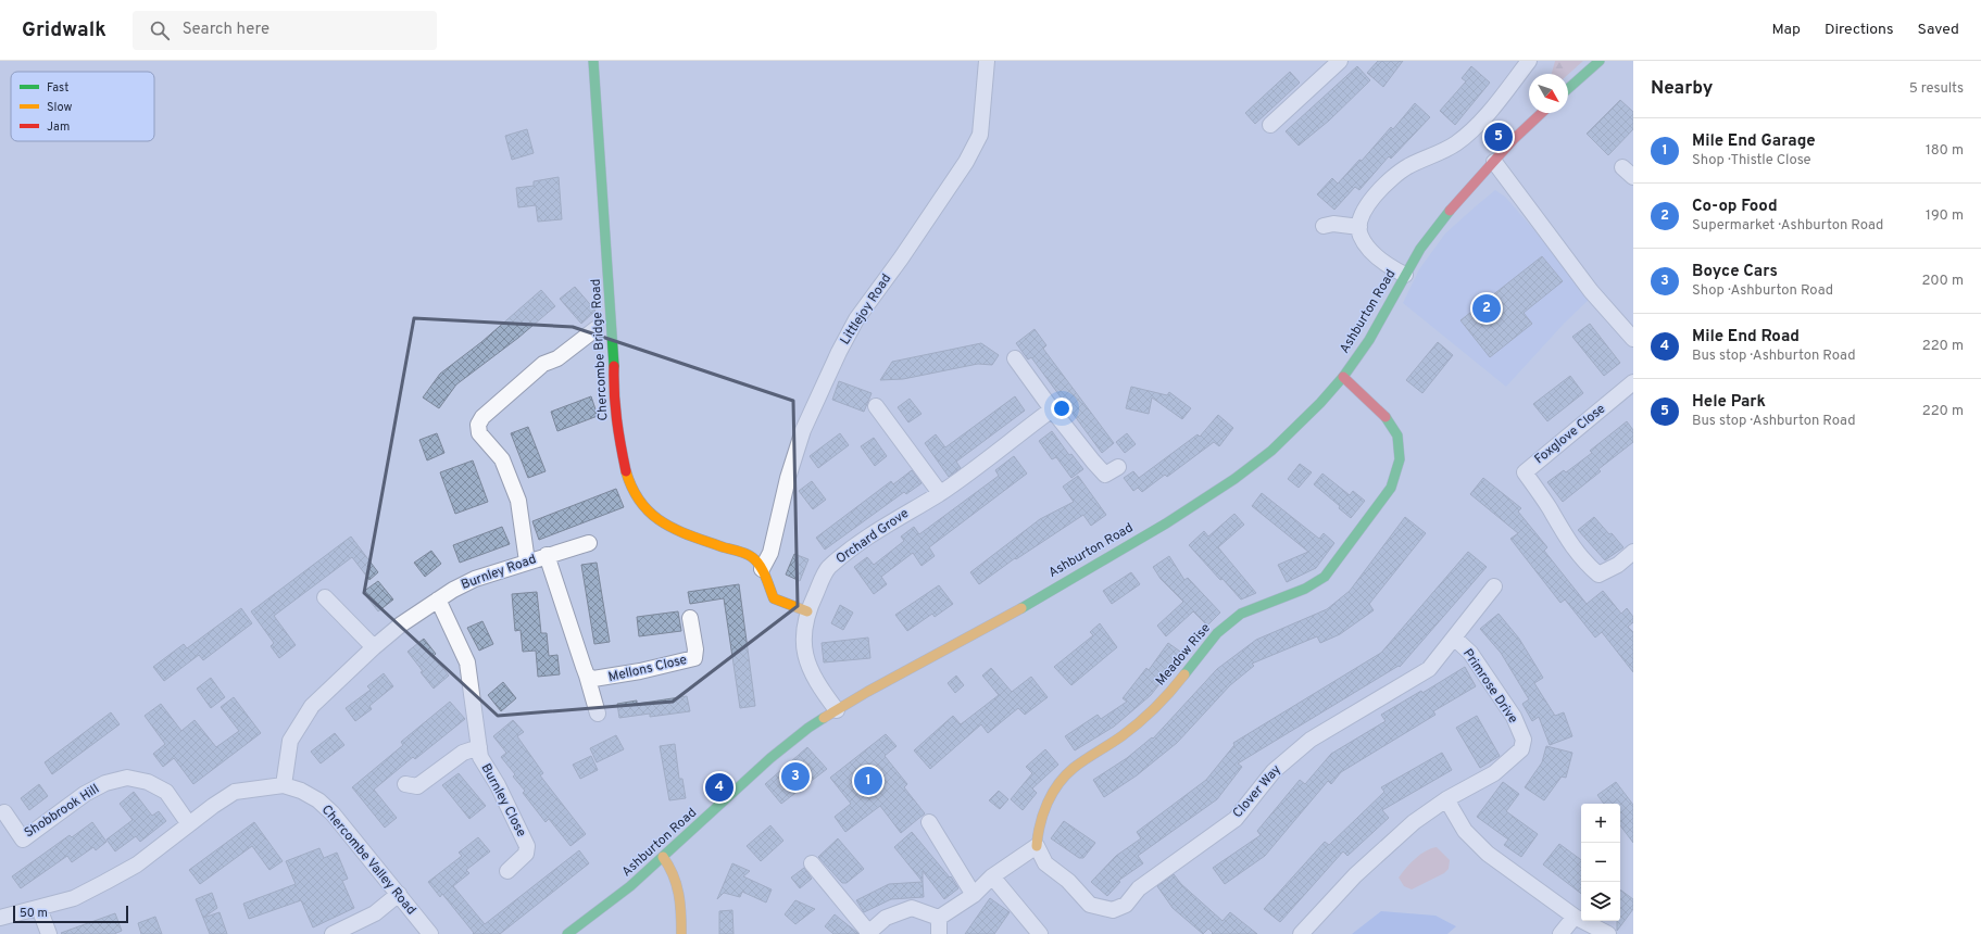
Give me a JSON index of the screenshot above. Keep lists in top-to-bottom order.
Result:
{
  "streets": {
    "street": [
      "Littlejoy Road",
      "Ashburton Road",
      "Chercombe Bridge Road",
      "Foxglove Close",
      "Orchard Grove",
      "Burnley Road",
      "Meadow Rise",
      "Mellons Close",
      "Primrose Drive",
      "Clover Way",
      "Burnley Close",
      "Shobbrook Hill",
      "Chercombe Valley Road"
    ]
  },
  "crossings": [
    ["Littlejoy Road", "Chercombe Bridge Road"],
    ["Ashburton Road", "Orchard Grove"],
    ["Ashburton Road", "Meadow Rise"],
    ["Chercombe Bridge Road", "Orchard Grove"],
    ["Burnley Road", "Burnley Close"],
    ["Burnley Road", "Chercombe Valley Road"],
    ["Meadow Rise", "Clover Way"],
    ["Primrose Drive", "Clover Way"],
    ["Shobbrook Hill", "Chercombe Valley Road"]
  ],
  "legend": ["Fast", "Slow", "Jam"],
  "scale_bar": "50 m",
  "north": "bottom right",
  "page": {
    "header": "Gridwalk",
    "search": "Search here",
    "nav": ["Map", "Directions", "Saved"],
    "heading": ["Nearby", "5 results"],
    "list": [
      {
        "mark": "1",
        "name": "Mile End Garage",
        "note": "Shop · Thistle Close",
        "value": "180 m"
      },
      {
        "mark": "2",
        "name": "Co-op Food",
        "note": "Supermarket · Ashburton Road",
        "value": "190 m"
      },
      {
        "mark": "3",
        "name": "Boyce Cars",
        "note": "Shop · Ashburton Road",
        "value": "200 m"
      },
      {
        "mark": "4",
        "name": "Mile End Road",
        "note": "Bus stop · Ashburton Road",
        "value": "220 m"
      },
      {
        "mark": "5",
        "name": "Hele Park",
        "note": "Bus stop · Ashburton Road",
        "value": "220 m"
      }
    ],
    "pins": [
      "5",
      "2",
      "3",
      "1",
      "4"
    ],
    "map_buttons": ["+", "−"],
    "scale": "50 m"
  }
}
